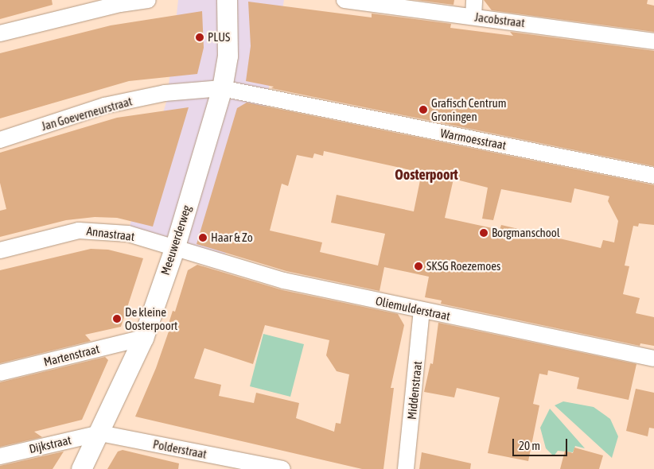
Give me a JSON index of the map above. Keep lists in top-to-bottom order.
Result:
{
  "streets": {
    "street": [
      "Jacobstraat",
      "Jan Goeverneurstraat",
      "Warmoesstraat",
      "Annastraat",
      "Meeuwerderweg",
      "Oliemulderstraat",
      "Martenstraat",
      "Middenstraat",
      "Dijkstraat",
      "Polderstraat"
    ]
  },
  "crossings": [
    ["Jan Goeverneurstraat", "Warmoesstraat"],
    ["Jan Goeverneurstraat", "Meeuwerderweg"],
    ["Warmoesstraat", "Meeuwerderweg"],
    ["Annastraat", "Meeuwerderweg"],
    ["Annastraat", "Oliemulderstraat"],
    ["Meeuwerderweg", "Oliemulderstraat"],
    ["Meeuwerderweg", "Martenstraat"],
    ["Meeuwerderweg", "Dijkstraat"],
    ["Meeuwerderweg", "Polderstraat"],
    ["Oliemulderstraat", "Middenstraat"],
    ["Dijkstraat", "Polderstraat"]
  ],
  "districts": ["Oosterpoort"],
  "places": [
    "PLUS",
    "Grafisch Centrum Groningen",
    "Borgmanschool",
    "Haar & Zo",
    "SKSG Roezemoes",
    "De kleine Oosterpoort"
  ],
  "scale_bar": "20 m"
}
